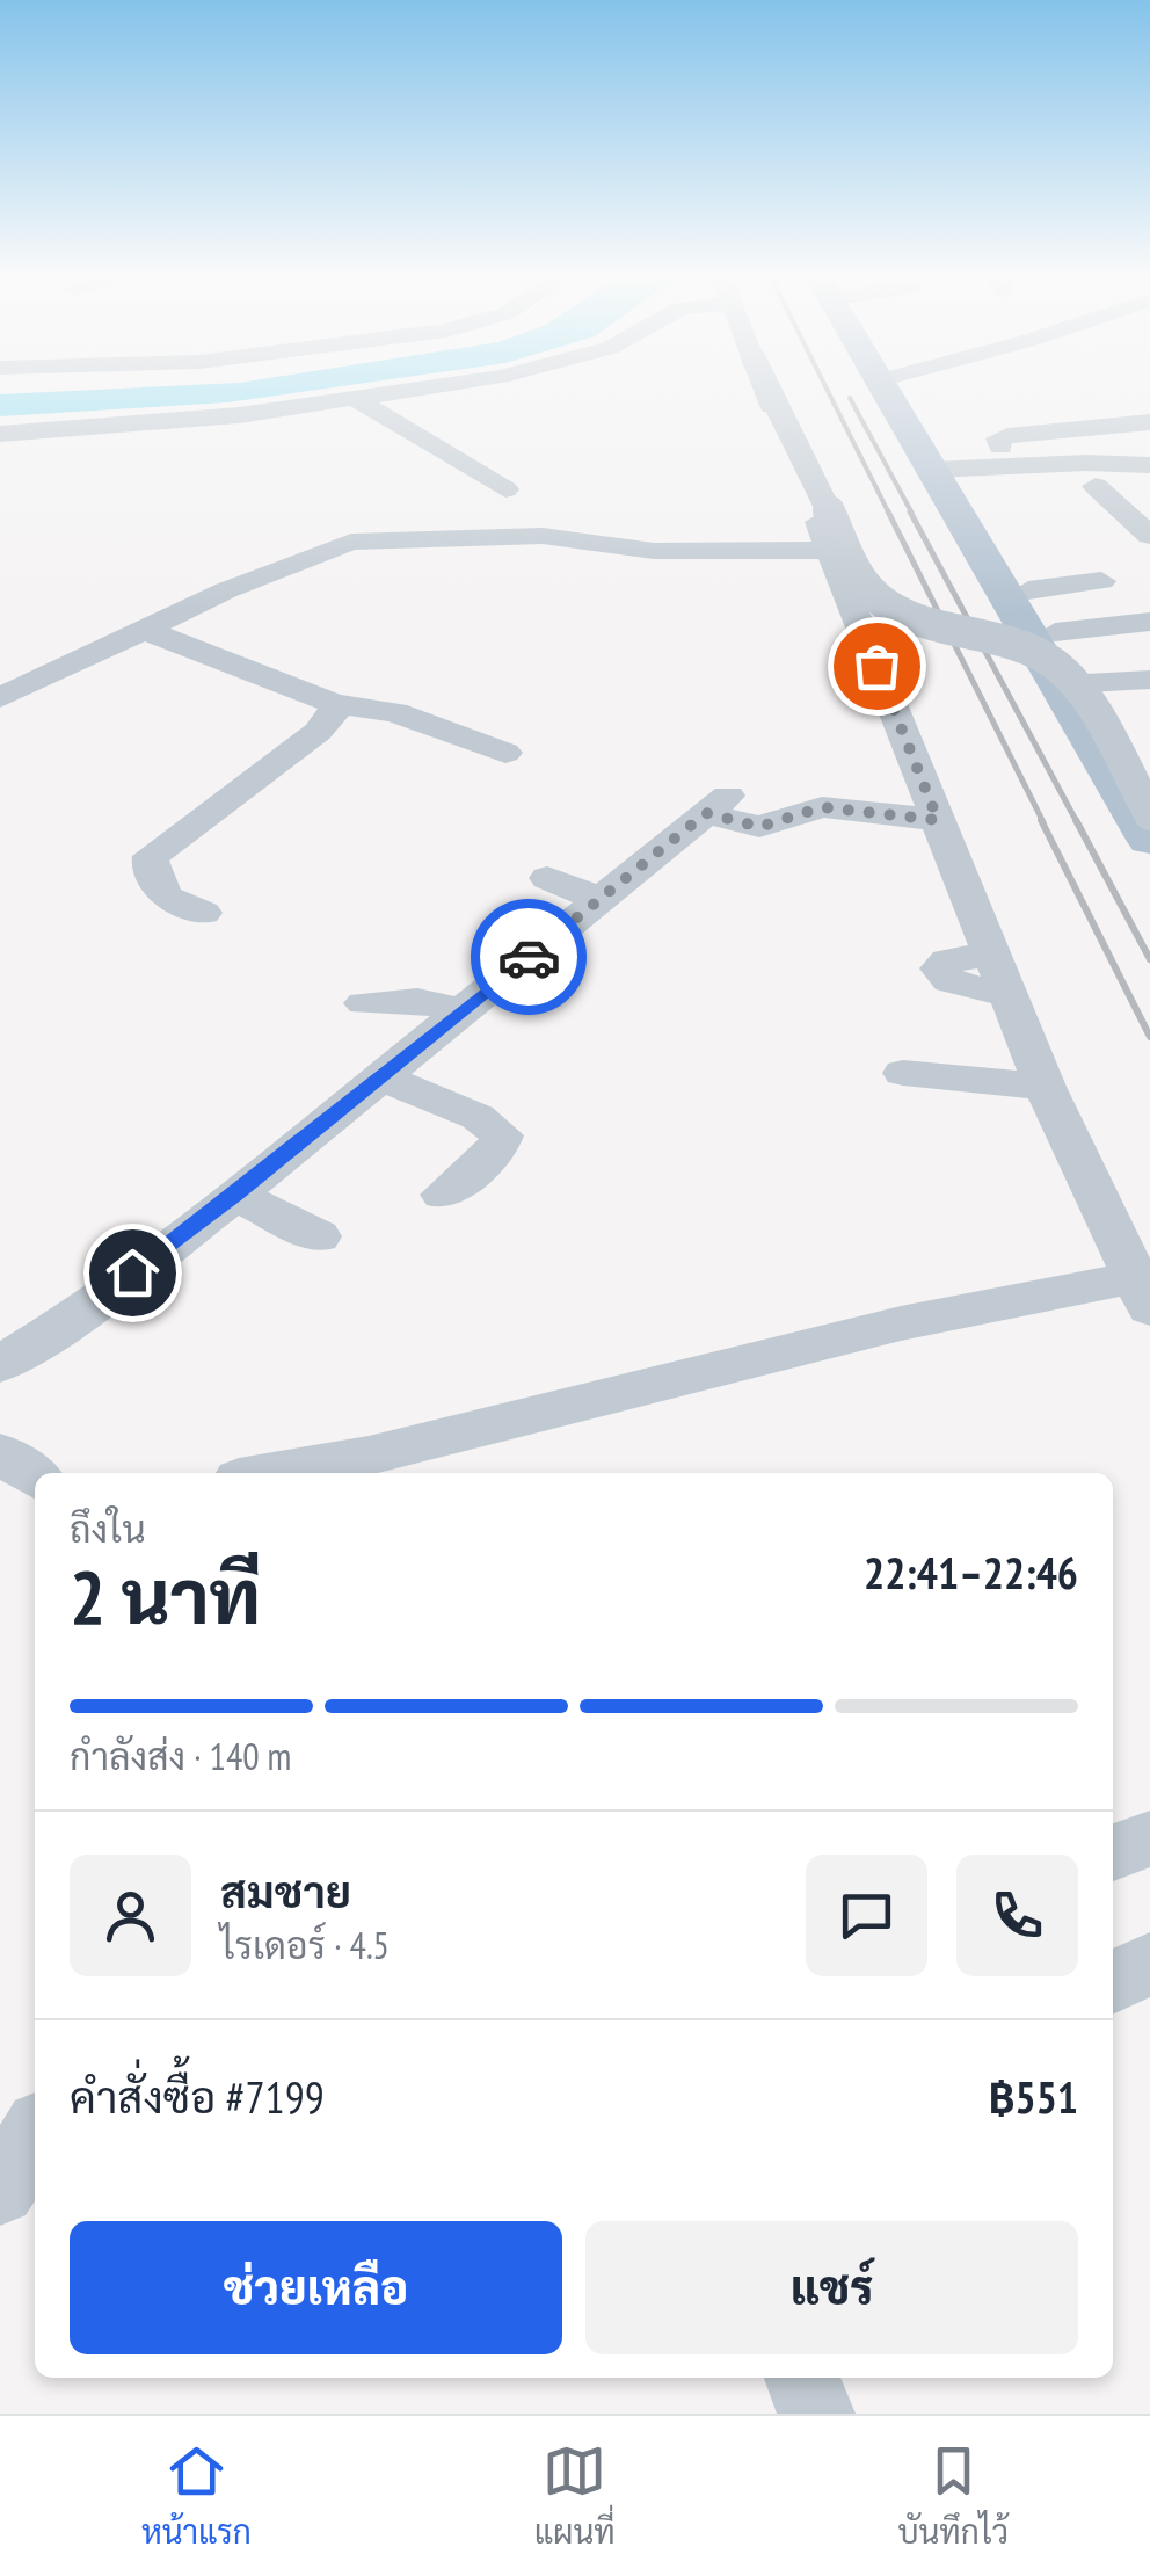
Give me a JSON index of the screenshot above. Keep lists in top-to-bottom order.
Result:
{
  "page": {
    "heading": ["2 นาที", "ถึงใน", "22:41–22:46"],
    "panel": [
      "สมชาย",
      "ไรเดอร์ · 4.5",
      "คำสั่งซื้อ #7199",
      "฿551"
    ],
    "bar": "กำลังส่ง · 140 m",
    "buttons": ["ช่วยเหลือ", "แชร์"],
    "tabs": ["หน้าแรก", "แผนที่", "บันทึกไว้"]
  }
}
